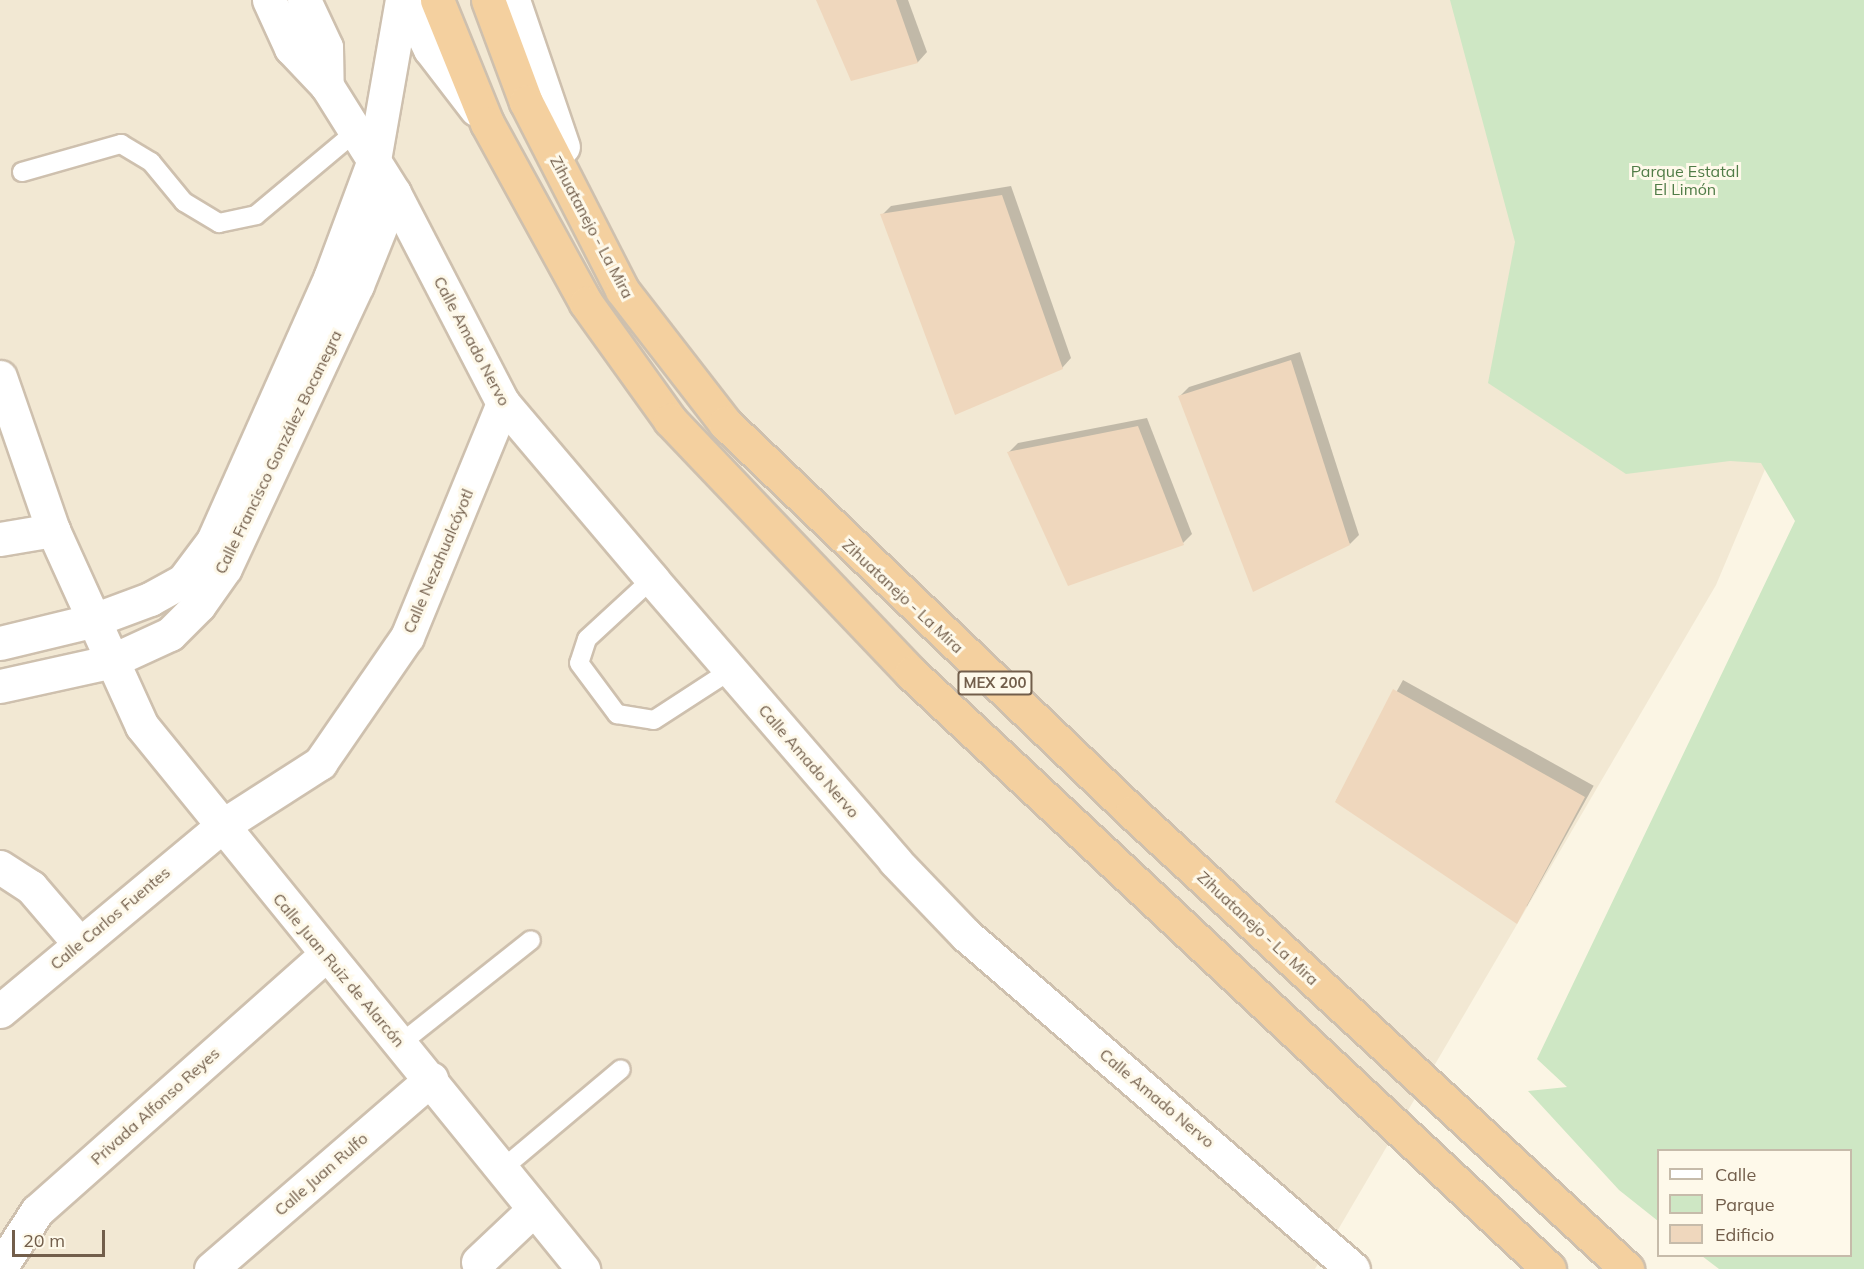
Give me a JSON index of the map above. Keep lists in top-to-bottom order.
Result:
{
  "streets": {
    "highway": ["Zihuatanejo - La Mira", "MEX 200"],
    "street": [
      "Calle Amado Nervo",
      "Calle Francisco González Bocanegra",
      "Calle Nezahualcóyotl",
      "Calle Carlos Fuentes",
      "Calle Juan Ruiz de Alarcón",
      "Privada Alfonso Reyes",
      "Calle Juan Rulfo"
    ]
  },
  "crossings": [
    ["Calle Amado Nervo", "Calle Francisco González Bocanegra"],
    ["Calle Amado Nervo", "Calle Nezahualcóyotl"],
    ["Calle Francisco González Bocanegra", "Calle Juan Ruiz de Alarcón"],
    ["Calle Nezahualcóyotl", "Calle Carlos Fuentes"],
    ["Calle Nezahualcóyotl", "Calle Juan Ruiz de Alarcón"],
    ["Calle Carlos Fuentes", "Calle Juan Ruiz de Alarcón"],
    ["Calle Juan Ruiz de Alarcón", "Privada Alfonso Reyes"],
    ["Calle Juan Ruiz de Alarcón", "Calle Juan Rulfo"]
  ],
  "parks": ["Parque Estatal El Limón"],
  "legend": ["Calle", "Parque", "Edificio"],
  "scale_bar": "20 m"
}
